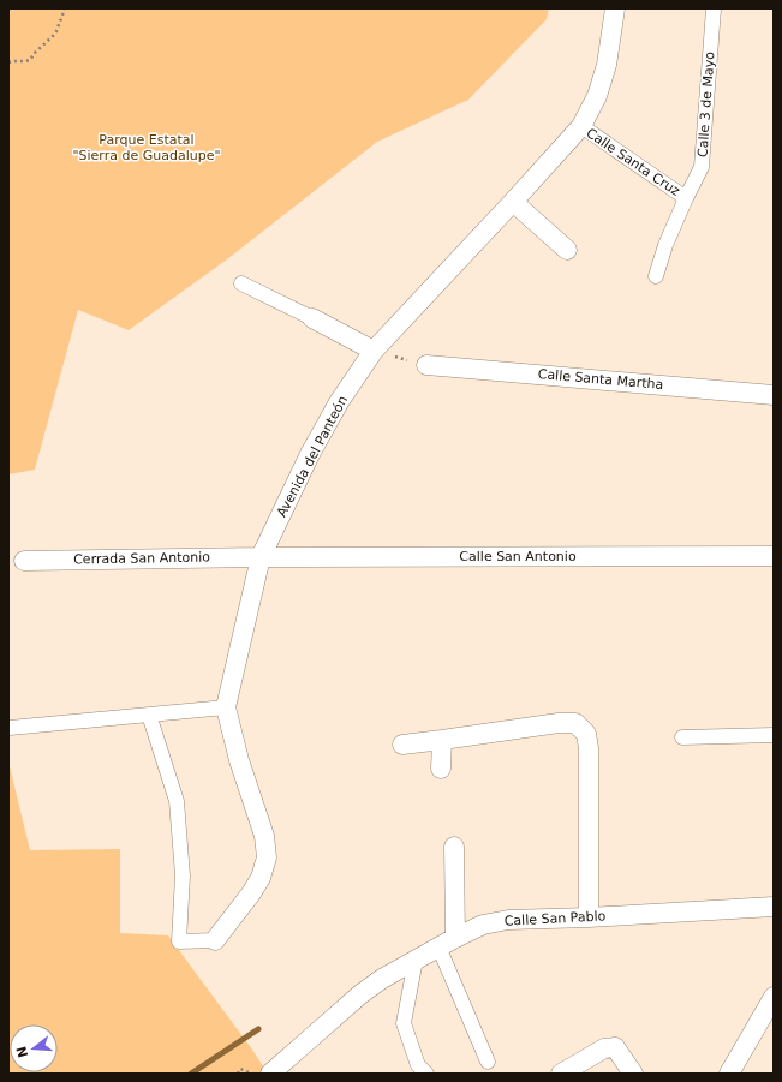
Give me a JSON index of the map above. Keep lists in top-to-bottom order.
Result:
{
  "streets": {
    "street": [
      "Calle 3 de Mayo",
      "Calle Santa Cruz",
      "Calle Santa Martha",
      "Avenida del Panteón",
      "Calle San Antonio",
      "Cerrada San Antonio",
      "Calle San Pablo"
    ]
  },
  "crossings": [
    ["Calle 3 de Mayo", "Calle Santa Cruz"],
    ["Calle Santa Cruz", "Avenida del Panteón"],
    ["Avenida del Panteón", "Calle San Antonio"],
    ["Avenida del Panteón", "Cerrada San Antonio"],
    ["Calle San Antonio", "Cerrada San Antonio"]
  ],
  "parks": ["Parque Estatal \"Sierra de Guadalupe\""],
  "north": "left"
}
